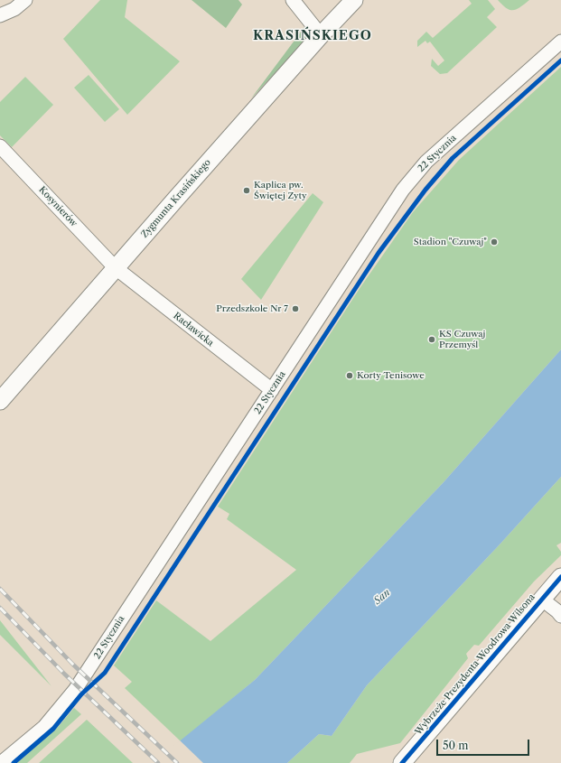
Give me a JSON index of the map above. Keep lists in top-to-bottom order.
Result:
{
  "streets": {
    "street": [
      "22 Stycznia",
      "Zygmunta Krasińskiego",
      "Kosynierów",
      "Racławicka",
      "Wybrzeże Prezydenta Woodrowa Wilsona"
    ]
  },
  "crossings": [
    ["22 Stycznia", "Racławicka"],
    ["Zygmunta Krasińskiego", "Kosynierów"],
    ["Zygmunta Krasińskiego", "Racławicka"],
    ["Kosynierów", "Racławicka"]
  ],
  "districts": ["KRASIŃSKIEGO"],
  "water": ["San"],
  "places": [
    "Kaplica pw. Świętej Zyty",
    "Stadion \"Czuwaj\"",
    "Przedszkole Nr 7",
    "KS Czuwaj Przemyśl",
    "Korty Tenisowe"
  ],
  "scale_bar": "50 m"
}
